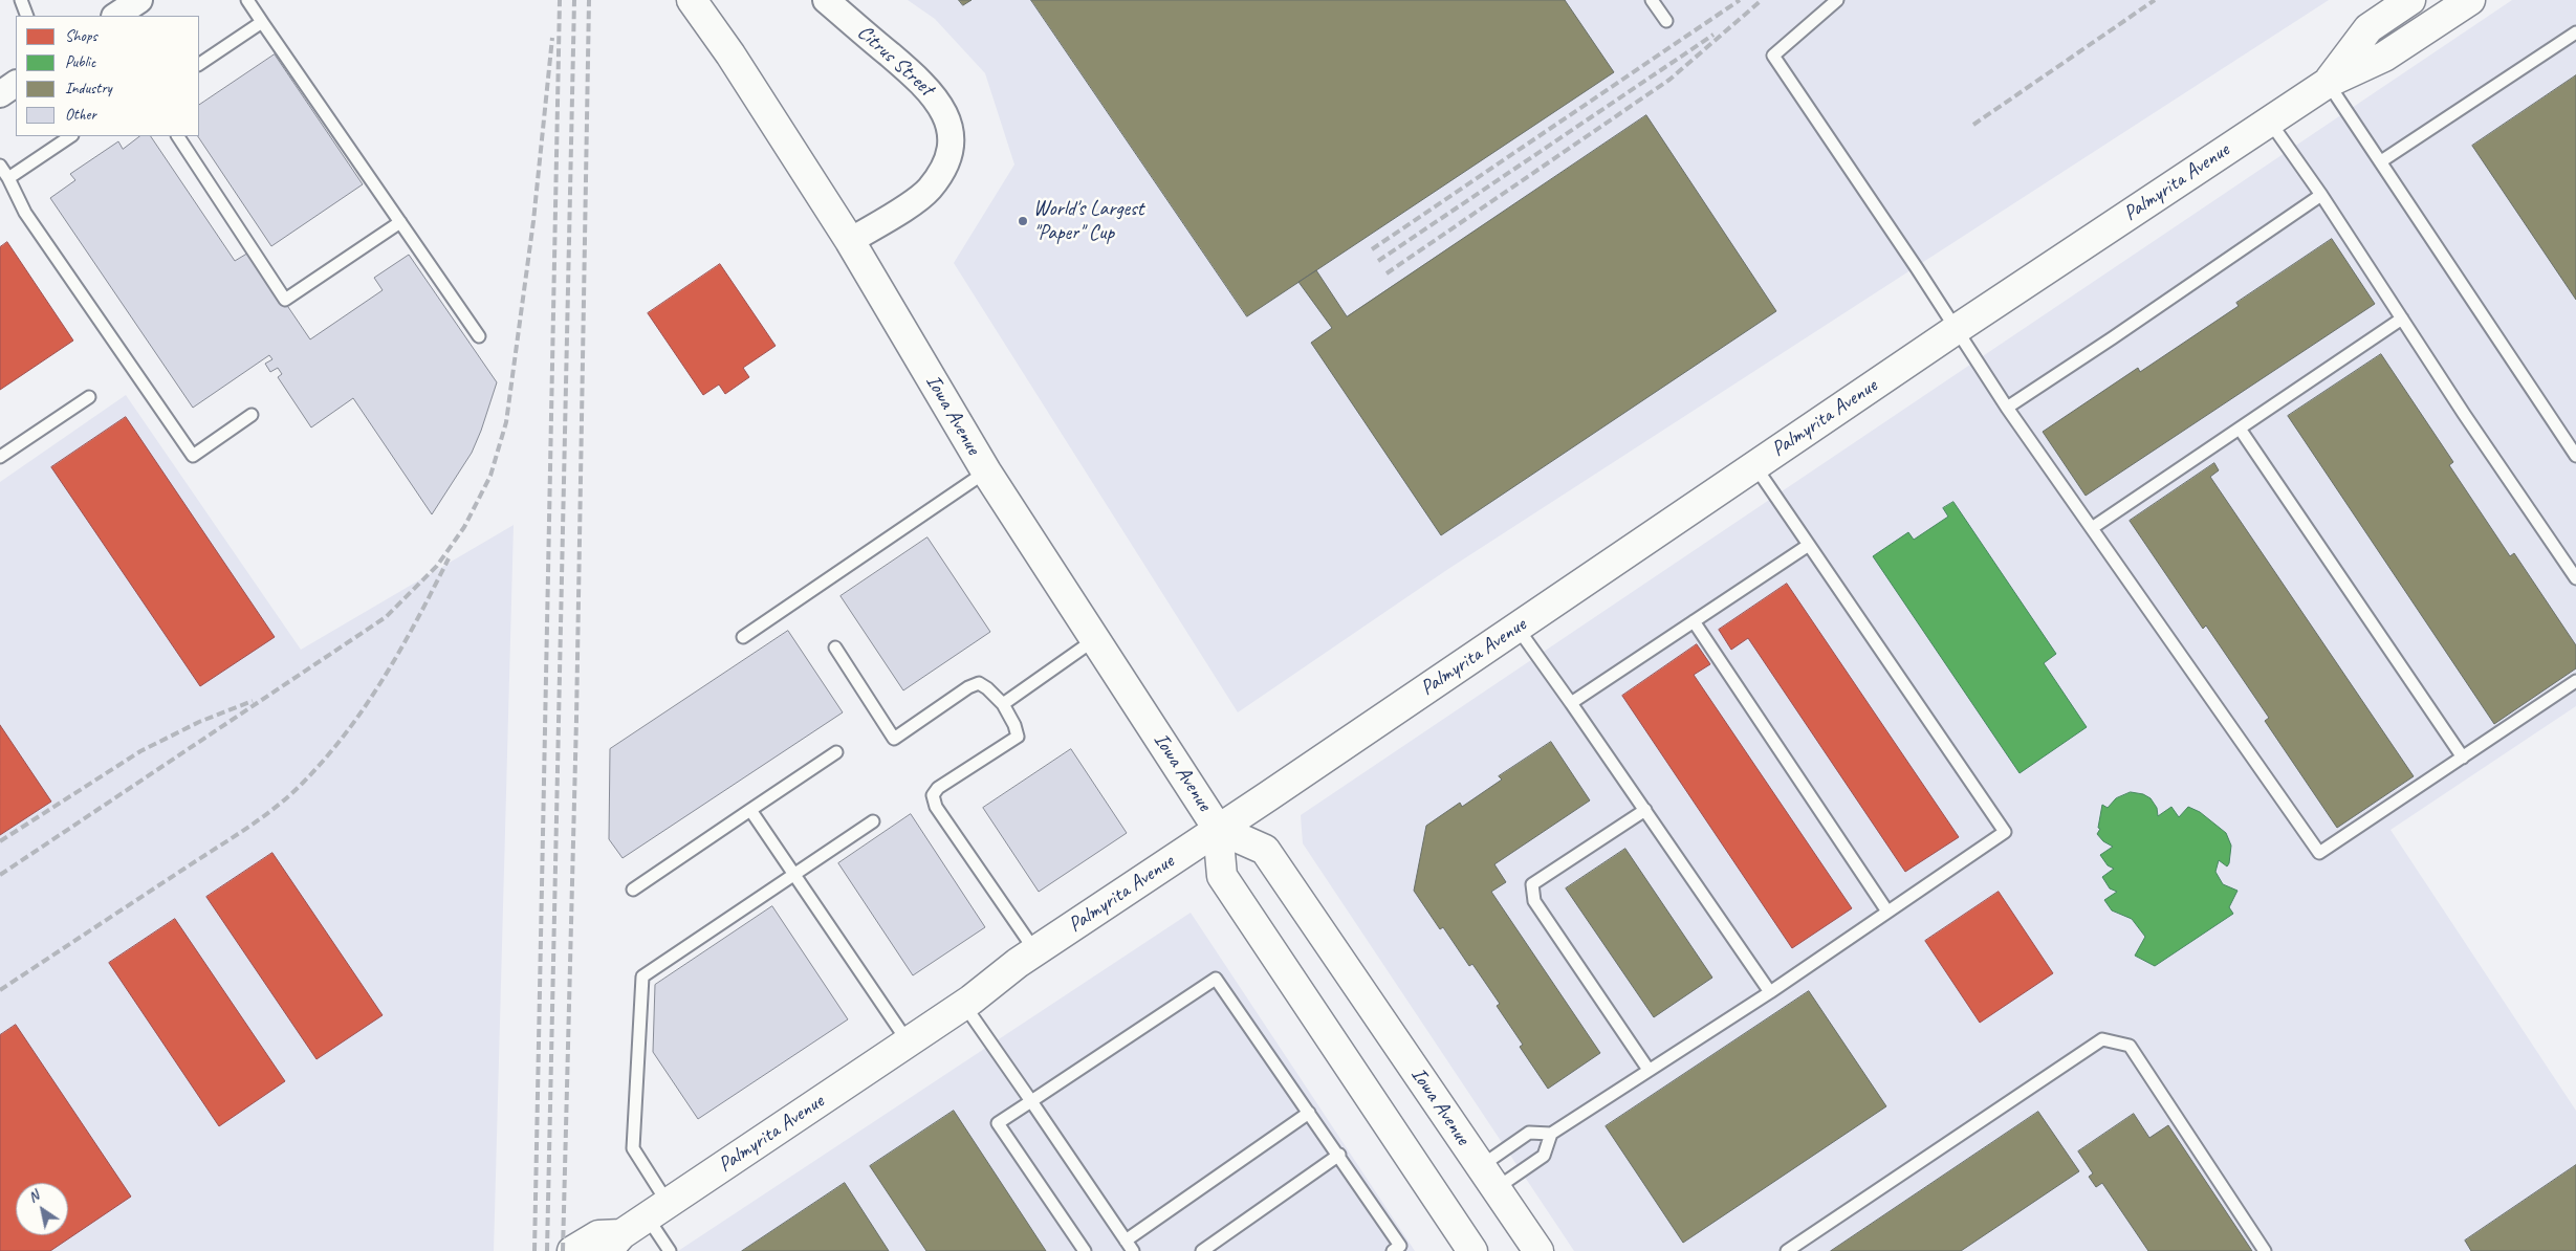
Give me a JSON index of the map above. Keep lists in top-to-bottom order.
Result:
{
  "streets": {
    "street": ["Citrus Street", "Palmyrita Avenue", "Iowa Avenue"]
  },
  "crossings": [
    ["Citrus Street", "Iowa Avenue"],
    ["Palmyrita Avenue", "Iowa Avenue"]
  ],
  "places": ["World's Largest \"Paper\" Cup"],
  "legend": [
    "Shops",
    "Public",
    "Industry",
    "Other"
  ],
  "north": "top left"
}
